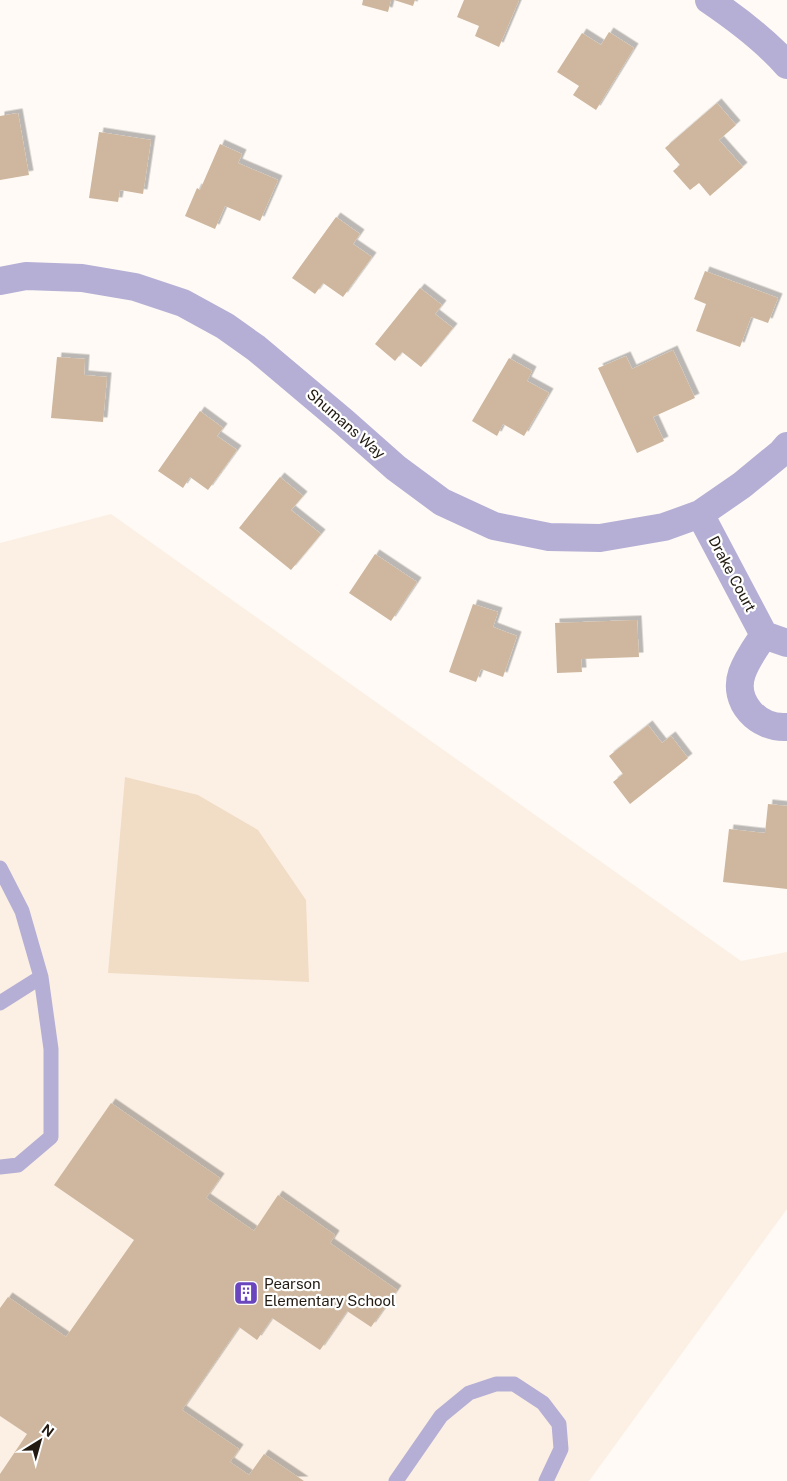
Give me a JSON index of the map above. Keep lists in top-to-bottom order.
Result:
{
  "streets": {
    "street": ["Shumans Way", "Drake Court"]
  },
  "crossings": [
    ["Shumans Way", "Drake Court"]
  ],
  "places": {
    "building": ["Pearson Elementary School"]
  },
  "north": "top right"
}
